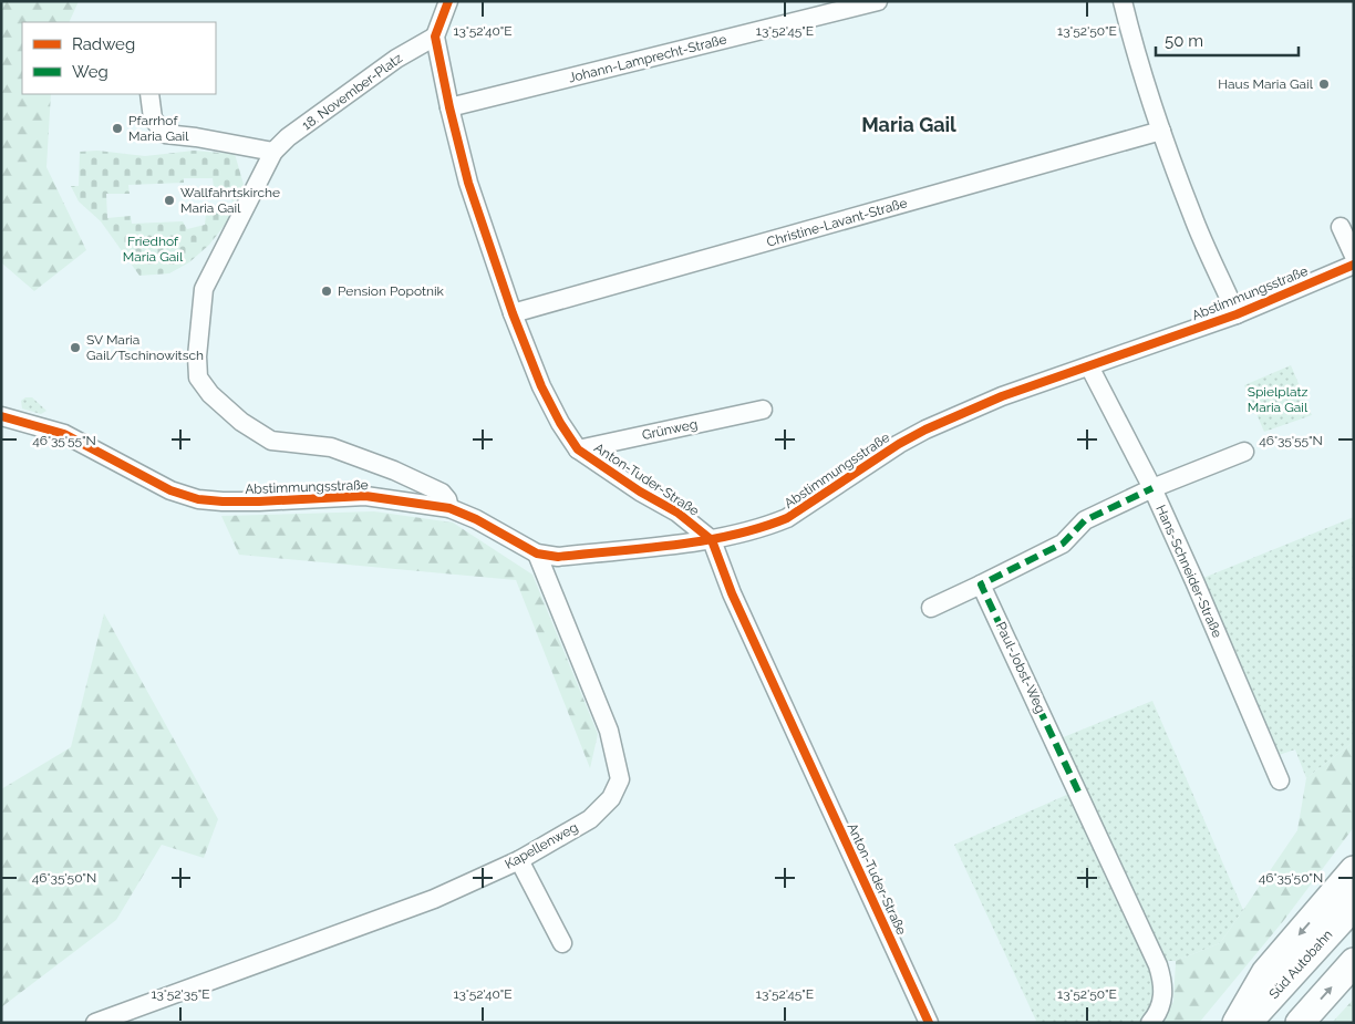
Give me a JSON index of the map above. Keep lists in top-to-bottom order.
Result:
{
  "streets": {
    "highway": ["Süd Autobahn"],
    "street": [
      "Johann-Lamprecht-Straße",
      "18. November-Platz",
      "Christine-Lavant-Straße",
      "Abstimmungsstraße",
      "Grünweg",
      "Anton-Tuder-Straße",
      "Hans-Schneider-Straße",
      "Paul-Jobst-Weg",
      "Kapellenweg"
    ]
  },
  "crossings": [
    ["Johann-Lamprecht-Straße", "Anton-Tuder-Straße"],
    ["18. November-Platz", "Abstimmungsstraße"],
    ["18. November-Platz", "Anton-Tuder-Straße"],
    ["Christine-Lavant-Straße", "Anton-Tuder-Straße"],
    ["Abstimmungsstraße", "Anton-Tuder-Straße"],
    ["Abstimmungsstraße", "Hans-Schneider-Straße"],
    ["Abstimmungsstraße", "Kapellenweg"],
    ["Grünweg", "Anton-Tuder-Straße"]
  ],
  "districts": ["Maria Gail"],
  "parks": ["Friedhof Maria Gail", "Spielplatz Maria Gail"],
  "places": [
    "Haus Maria Gail",
    "Pfarrhof Maria Gail",
    "Wallfahrtskirche Maria Gail",
    "Pension Popotnik",
    "SV Maria Gail/Tschinowitsch"
  ],
  "legend": ["Radweg", "Weg"],
  "scale_bar": "50 m",
  "coordinates": [
    "13°52'40\"E",
    "13°52'45\"E",
    "13°52'50\"E",
    "46°35'55\"N",
    "46°35'50\"N",
    "13°52'35\"E"
  ]
}
